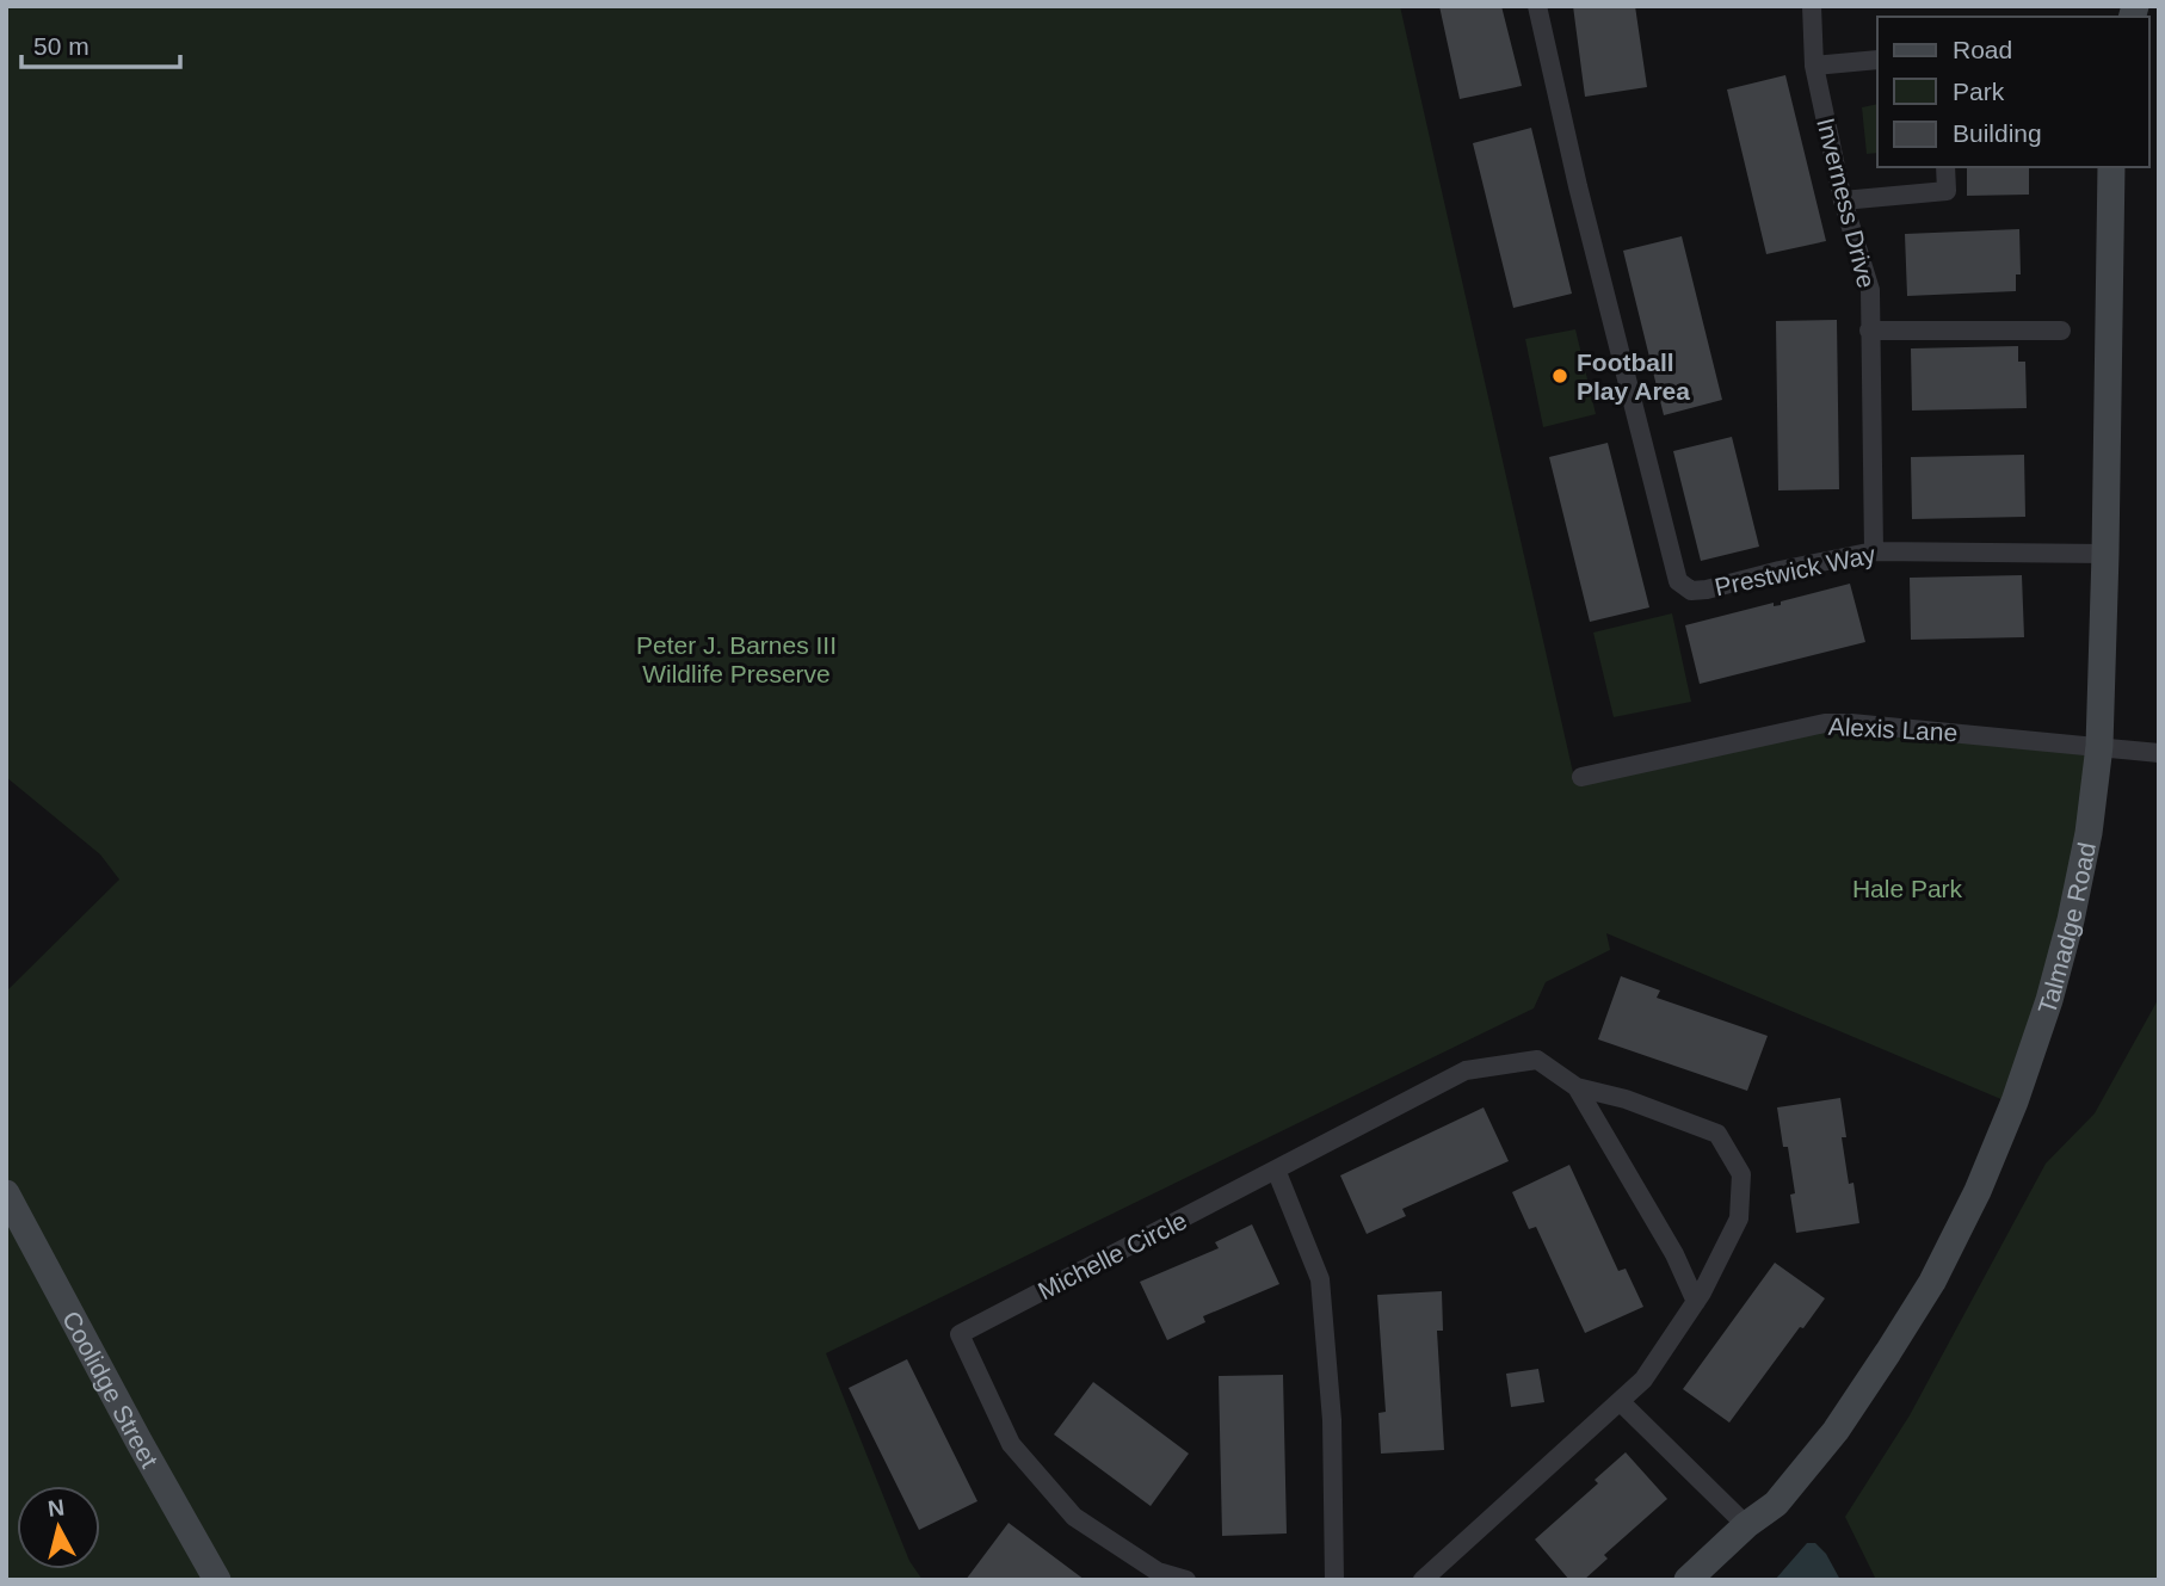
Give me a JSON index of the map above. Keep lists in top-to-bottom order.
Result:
{
  "streets": {
    "street": [
      "Inverness Drive",
      "Prestwick Way",
      "Alexis Lane",
      "Talmadge Road",
      "Michelle Circle",
      "Coolidge Street"
    ]
  },
  "crossings": [
    ["Inverness Drive", "Prestwick Way"],
    ["Prestwick Way", "Talmadge Road"],
    ["Alexis Lane", "Talmadge Road"]
  ],
  "parks": ["Peter J. Barnes III Wildlife Preserve", "Hale Park"],
  "places": ["Football Play Area"],
  "legend": ["Road", "Park", "Building"],
  "scale_bar": "50 m",
  "north": "top"
}
